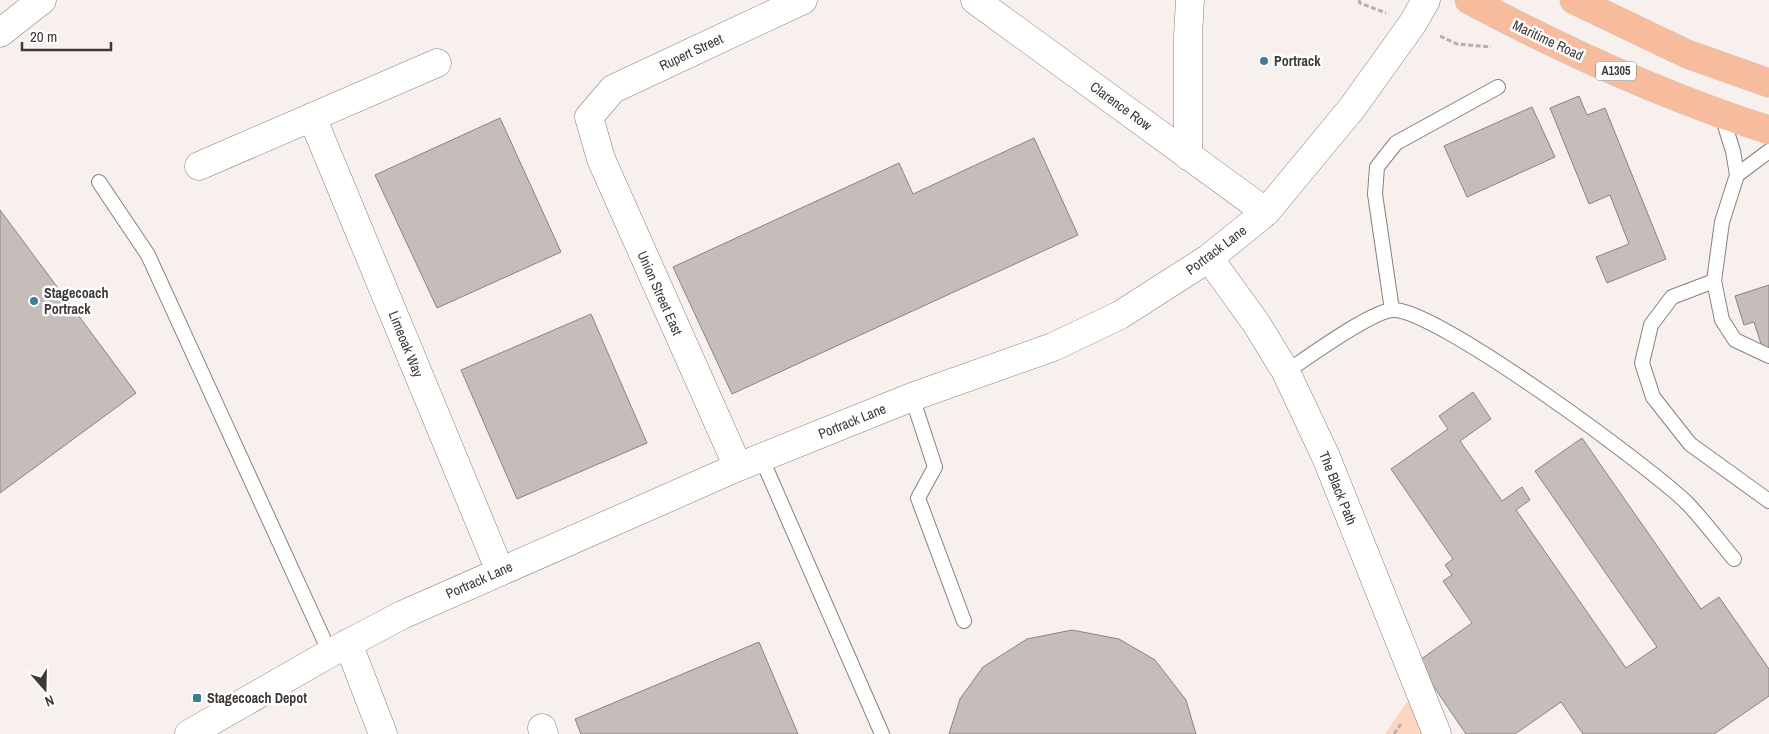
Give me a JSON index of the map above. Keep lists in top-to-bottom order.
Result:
{
  "streets": {
    "main road": ["Maritime Road", "A1305"],
    "street": [
      "Rupert Street",
      "Clarence Row",
      "Portrack Lane",
      "Union Street East",
      "Limeoak Way",
      "The Black Path"
    ]
  },
  "crossings": [
    ["Rupert Street", "Union Street East"],
    ["Clarence Row", "Portrack Lane"],
    ["Portrack Lane", "Union Street East"],
    ["Portrack Lane", "Limeoak Way"],
    ["Portrack Lane", "The Black Path"]
  ],
  "places": {
    "other": ["Portrack", "Stagecoach Portrack"],
    "transit": ["Stagecoach Depot"]
  },
  "scale_bar": "20 m",
  "north": "bottom"
}
